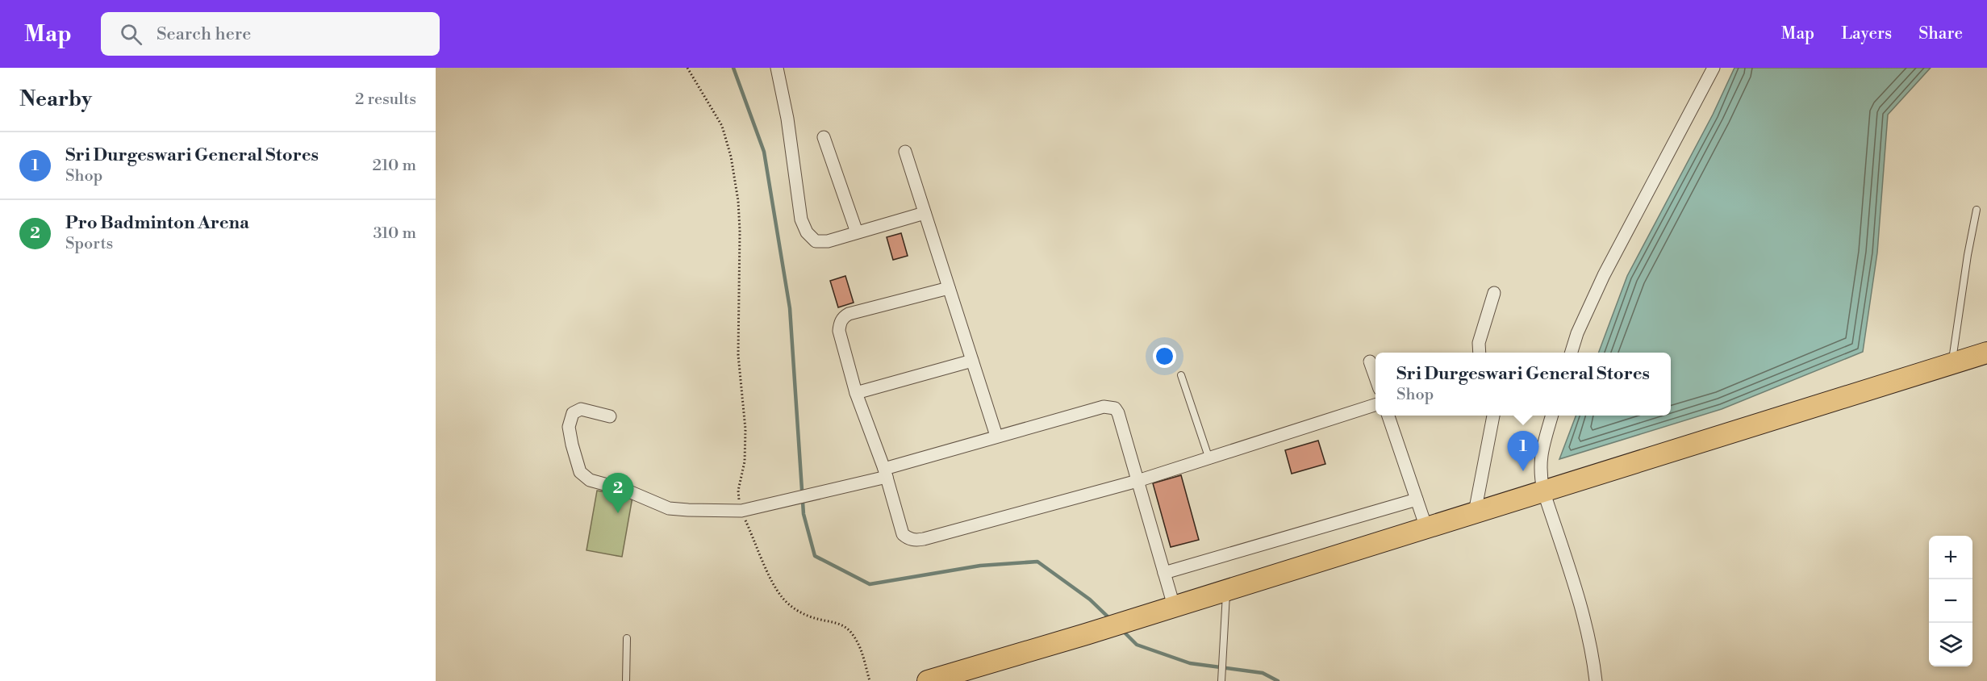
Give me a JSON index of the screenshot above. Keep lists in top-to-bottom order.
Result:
{
  "page": {
    "header": "Map",
    "search": "Search here",
    "nav": ["Map", "Layers", "Share"],
    "heading": ["Nearby", "2 results"],
    "list": [
      {
        "mark": "1",
        "name": "Sri Durgeswari General Stores",
        "note": "Shop",
        "value": "210 m"
      },
      {
        "mark": "2",
        "name": "Pro Badminton Arena",
        "note": "Sports",
        "value": "310 m"
      }
    ],
    "popup": ["Sri Durgeswari General Stores", "Shop"],
    "pins": ["1", "2"],
    "map_buttons": ["+", "−"]
  }
}
